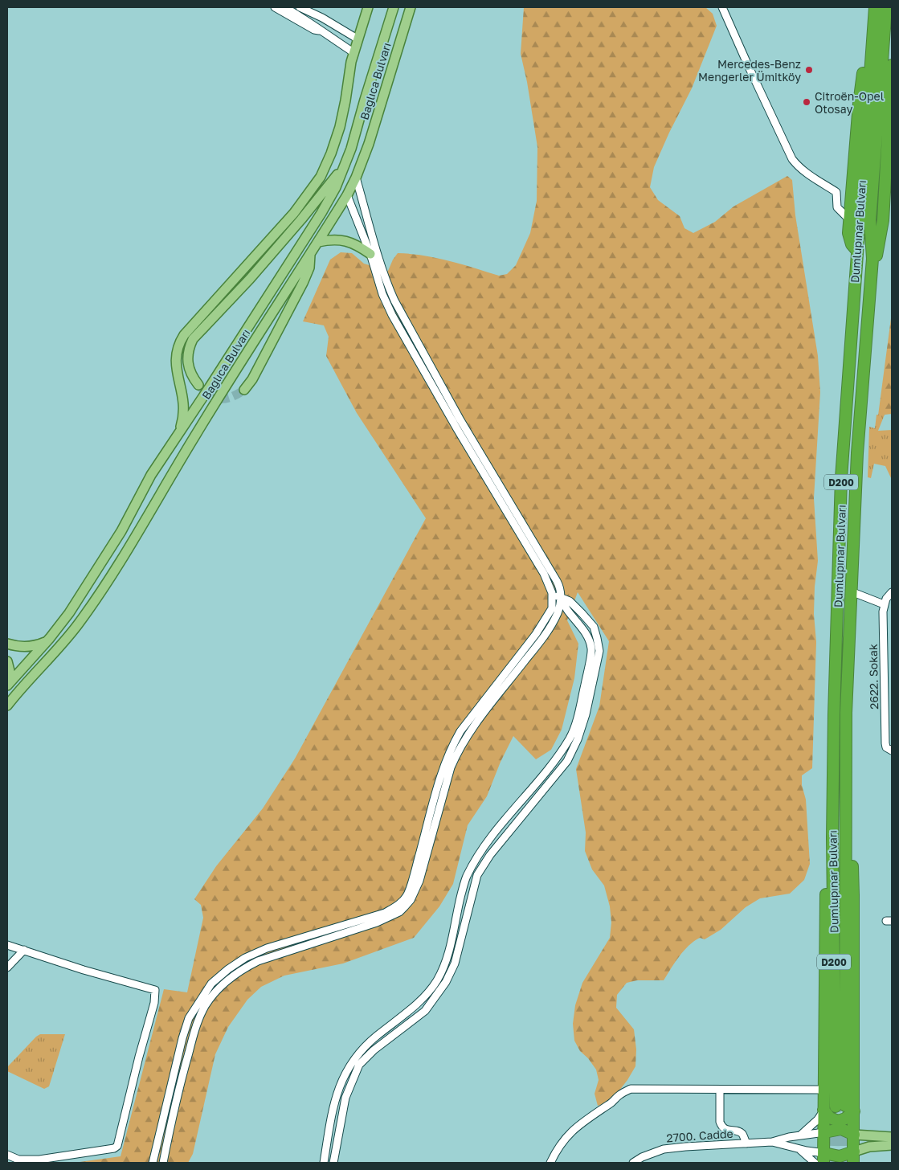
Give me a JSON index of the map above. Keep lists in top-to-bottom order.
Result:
{
  "streets": {
    "highway": ["Dumlupınar Bulvarı", "D200"],
    "main road": ["Bağlıca Bulvarı"],
    "street": ["2622. Sokak", "2700. Cadde"]
  },
  "places": ["Mercedes-Benz Mengerler Ümitköy", "Citroën-Opel Otosay"]
}
